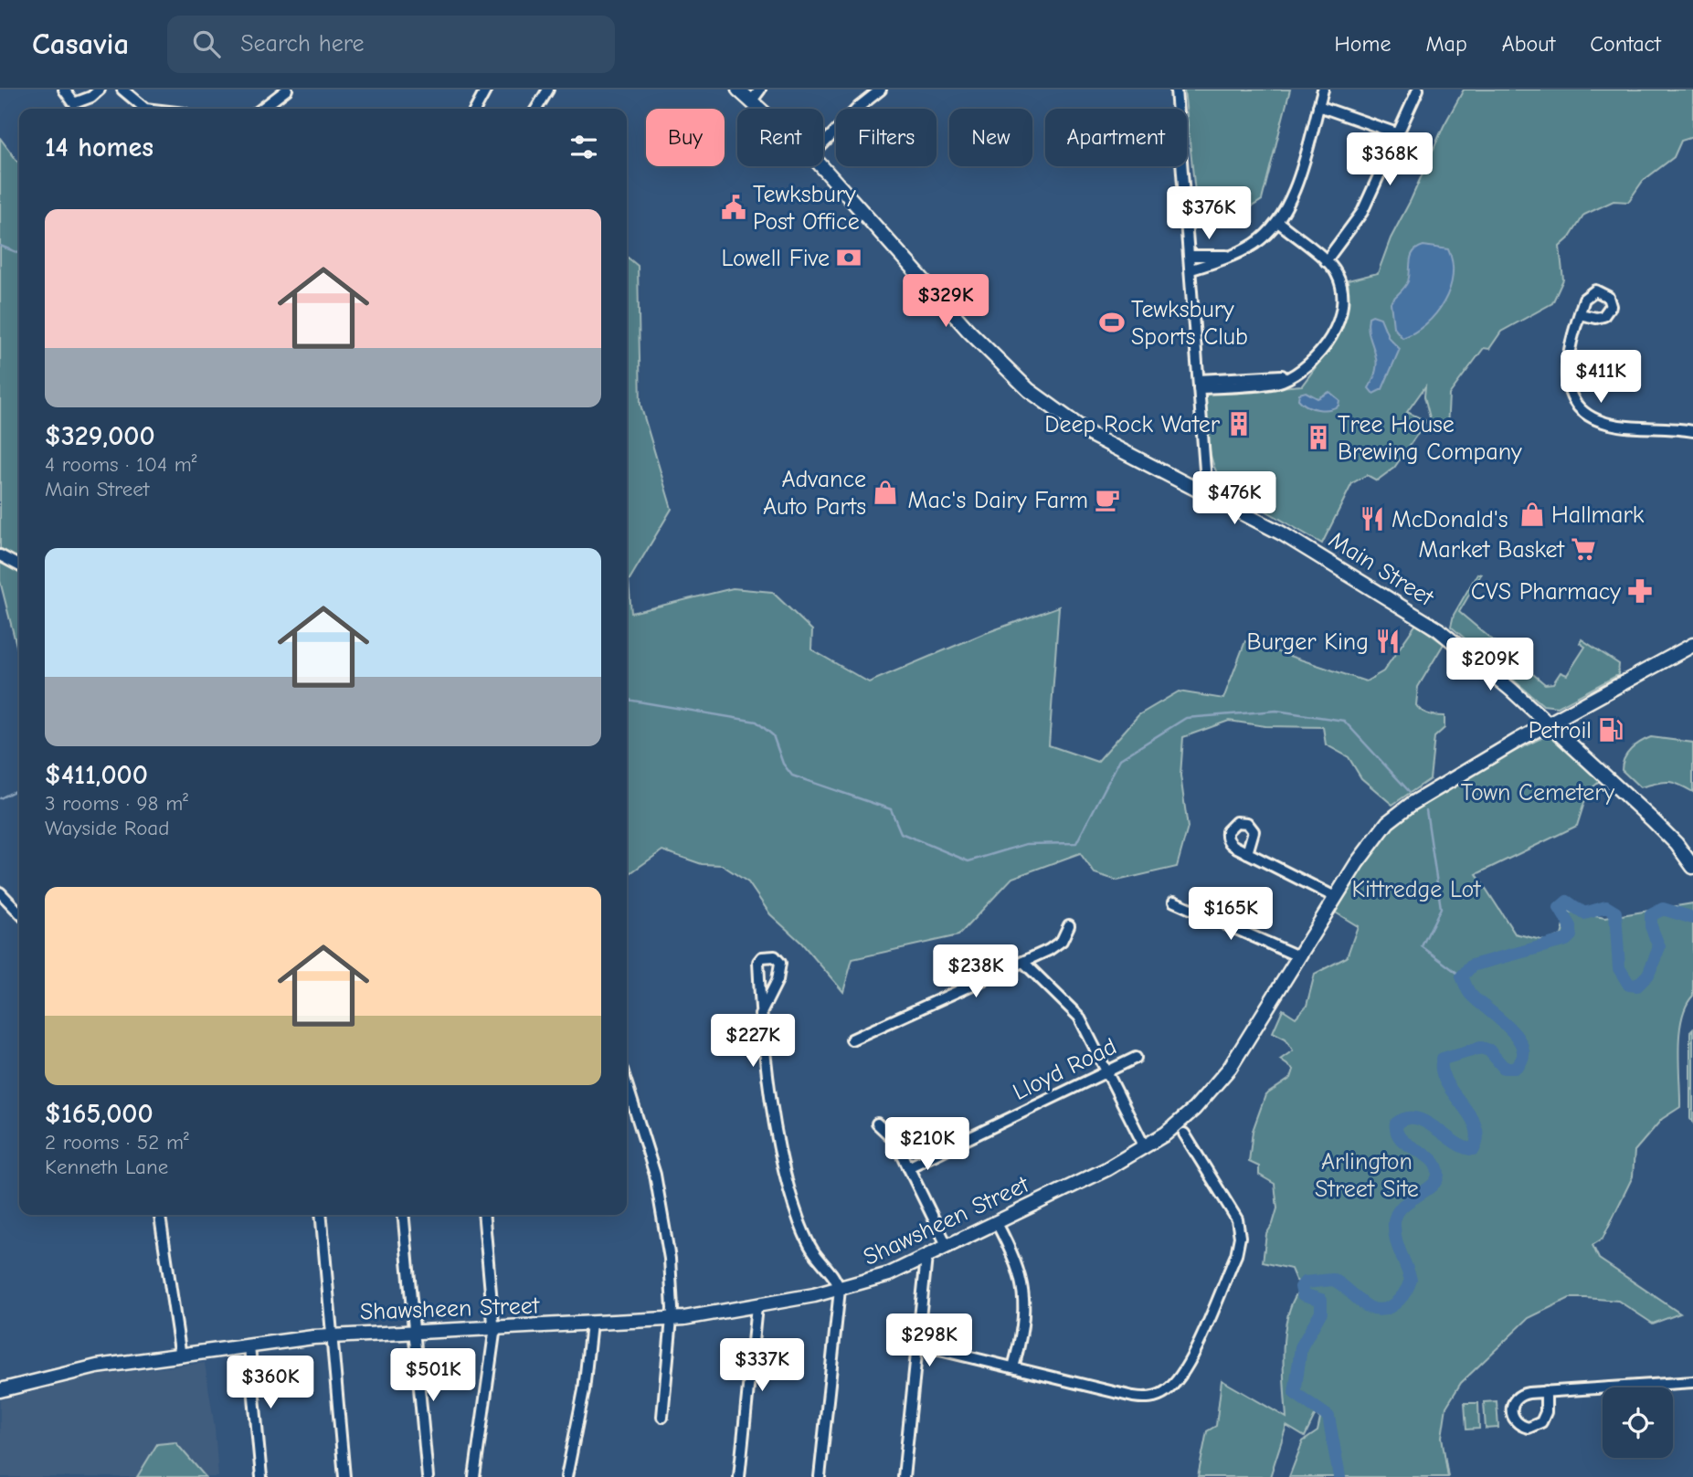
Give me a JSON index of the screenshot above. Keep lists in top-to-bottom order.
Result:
{
  "streets": {
    "main road": ["Main Street", "Shawsheen Street"],
    "street": ["Lloyd Road"]
  },
  "crossings": [
    ["Main Street", "Shawsheen Street"]
  ],
  "parks": ["Town Cemetery", "Kittredge Lot", "Arlington Street Site"],
  "places": {
    "public building": ["Tewksbury Post Office"],
    "bank": ["Lowell Five"],
    "sports": ["Tewksbury Sports Club"],
    "building": ["Deep Rock Water", "Tree House Brewing Company"],
    "shop": ["Advance Auto Parts", "Hallmark"],
    "cafe": ["Mac's Dairy Farm"],
    "restaurant": ["McDonald's", "Burger King"],
    "supermarket": ["Market Basket"],
    "pharmacy": ["CVS Pharmacy"],
    "fuel station": ["Petroil"]
  },
  "page": {
    "header": "Casavia",
    "search": "Search here",
    "nav": [
      "Home",
      "Map",
      "About",
      "Contact"
    ],
    "chip": [
      "Buy",
      "Rent",
      "Filters",
      "New",
      "Apartment"
    ],
    "heading": "14 homes",
    "price": [
      "$368K",
      "$376K",
      "$329K",
      "$411K",
      "$476K",
      "$209K",
      "$165K",
      "$238K",
      "$227K",
      "$210K",
      "$298K",
      "$337K",
      "$501K",
      "$360K"
    ],
    "list": [
      {
        "name": "$329,000",
        "note": "4 rooms · 104 m² · Main Street"
      },
      {
        "name": "$411,000",
        "note": "3 rooms · 98 m² · Wayside Road"
      },
      {
        "name": "$165,000",
        "note": "2 rooms · 52 m² · Kenneth Lane"
      }
    ]
  }
}
